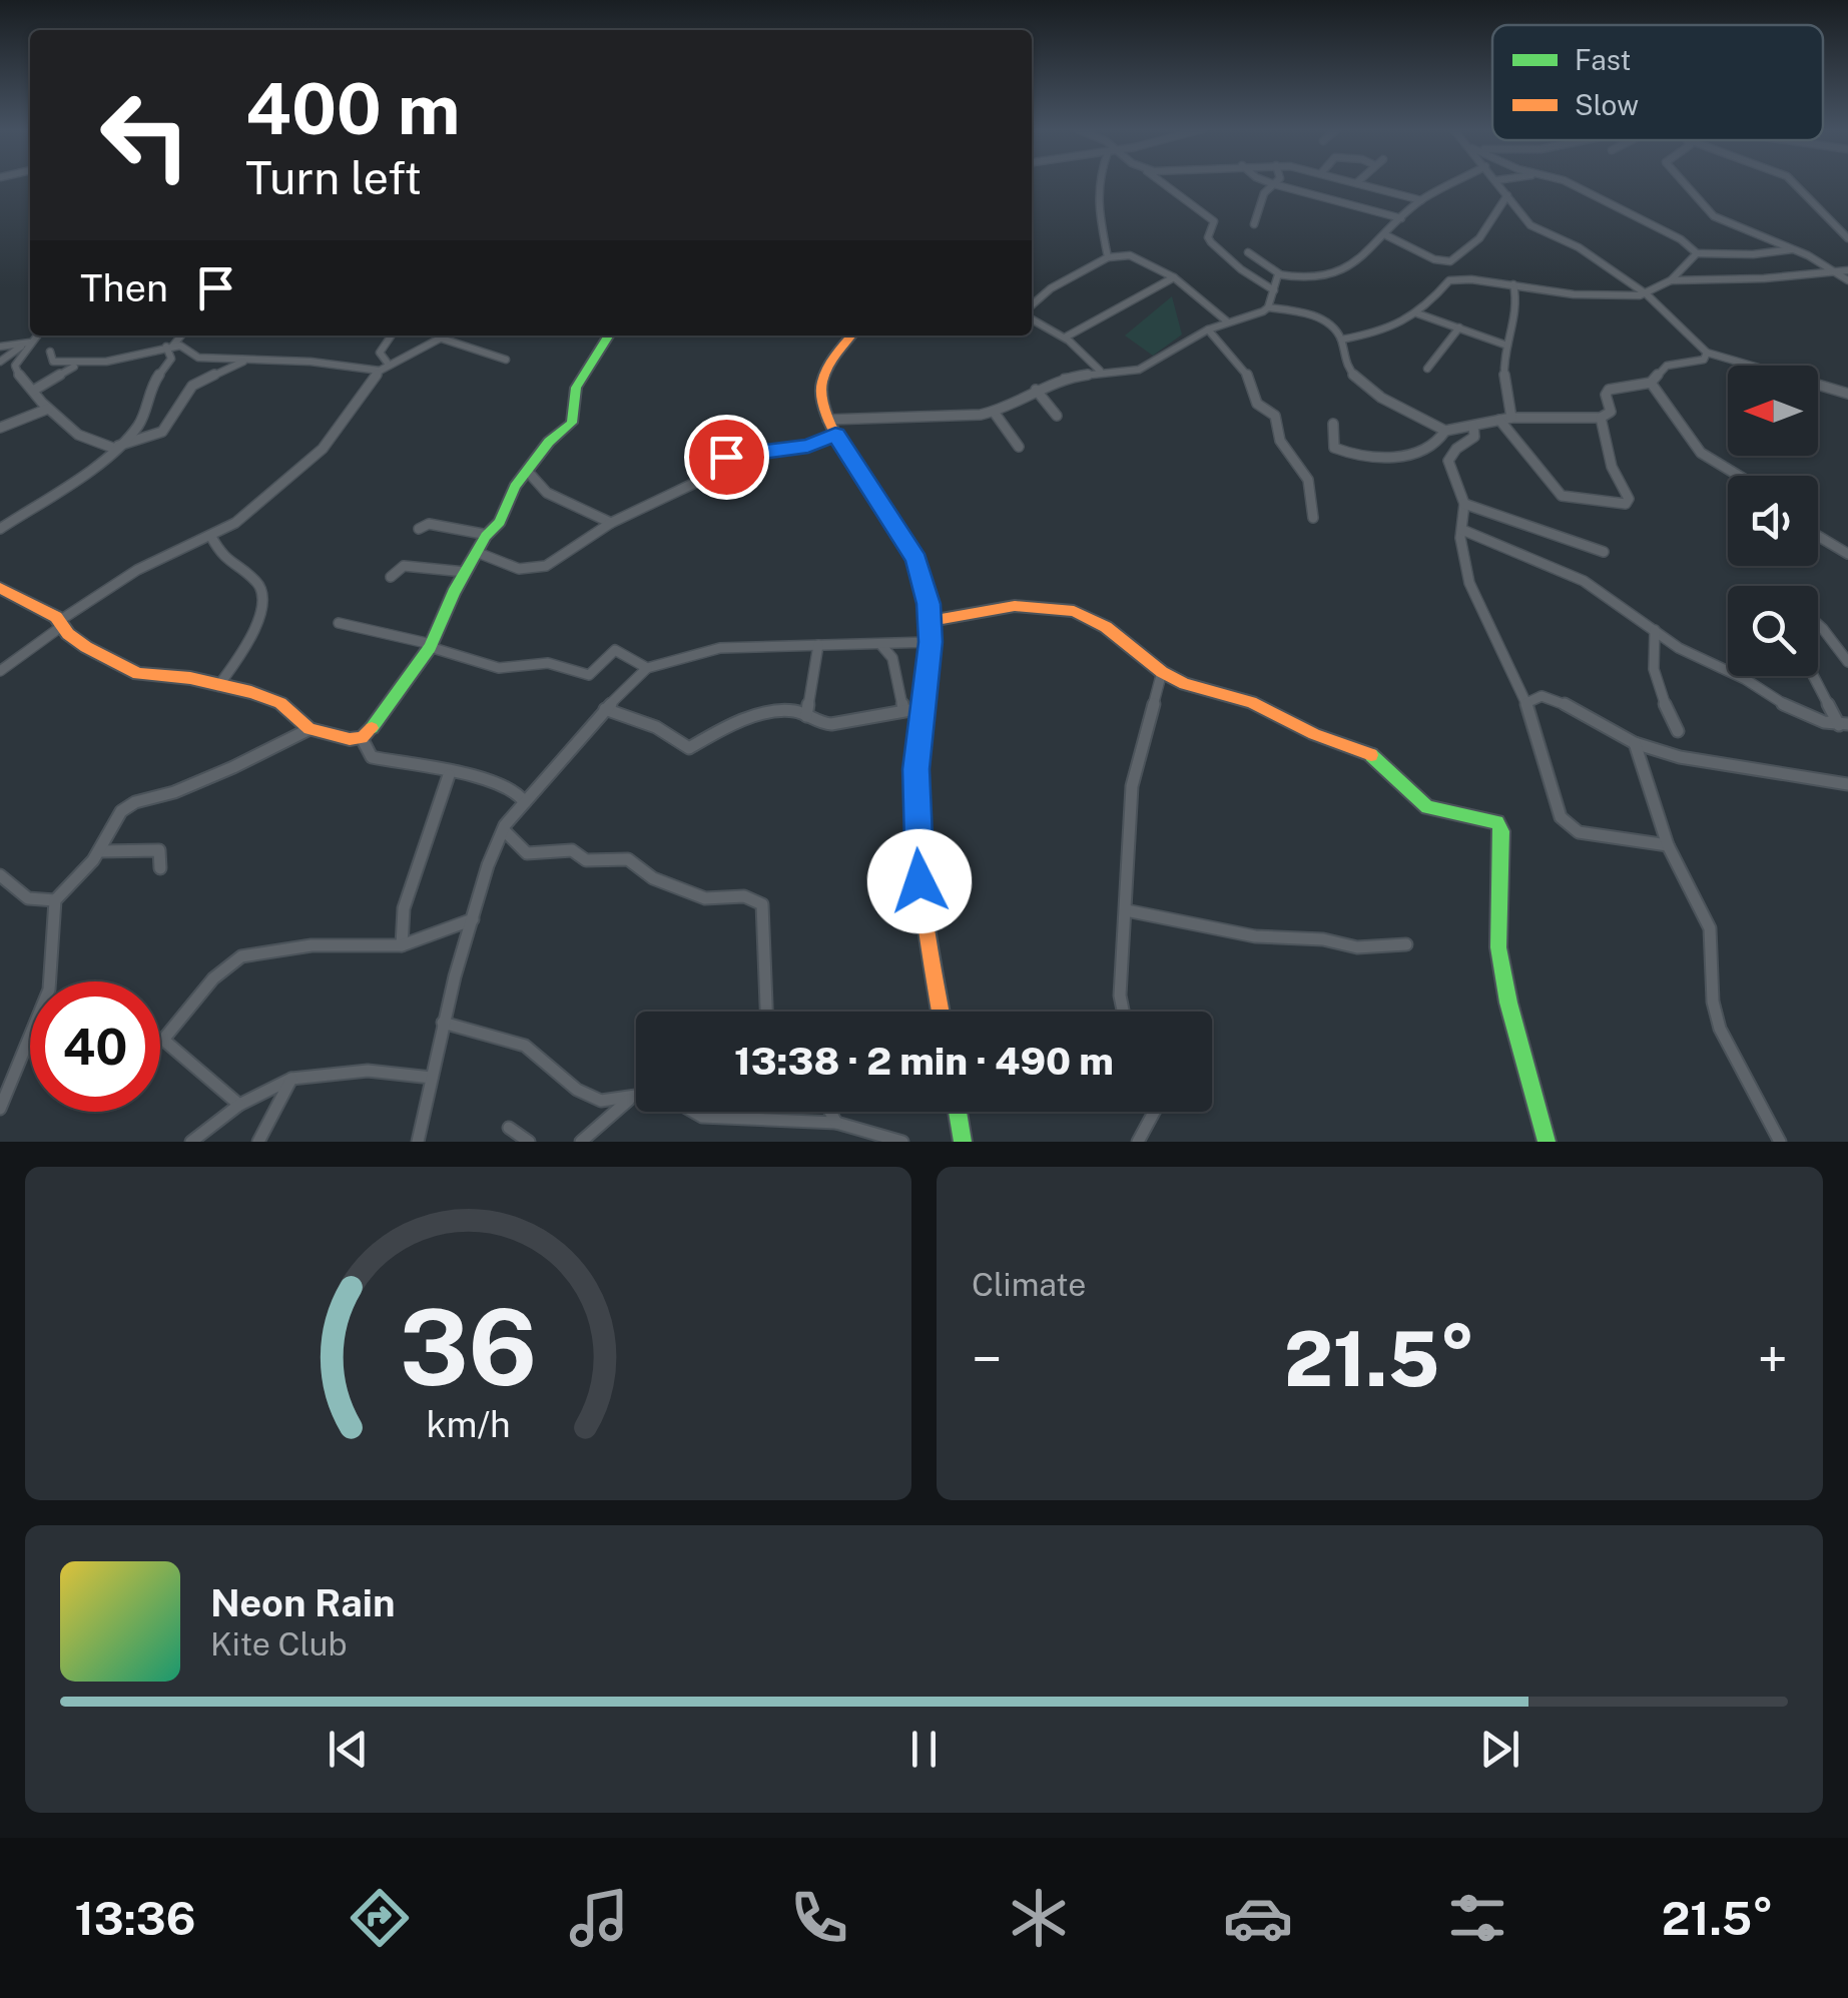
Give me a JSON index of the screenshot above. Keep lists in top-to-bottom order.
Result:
{
  "legend": ["Fast", "Slow"],
  "north": "left",
  "page": {
    "turn": ["400 m", "Turn left"],
    "then": "Then",
    "limit": "40",
    "trip": "13:38 · 2 min · 490 m",
    "tile": "Climate",
    "heat": ["−", "21.5°", "+"],
    "song": ["Neon Rain", "Kite Club"],
    "tabs": ["13:36", "21.5°"],
    "gauge": ["36", "km/h"]
  }
}
